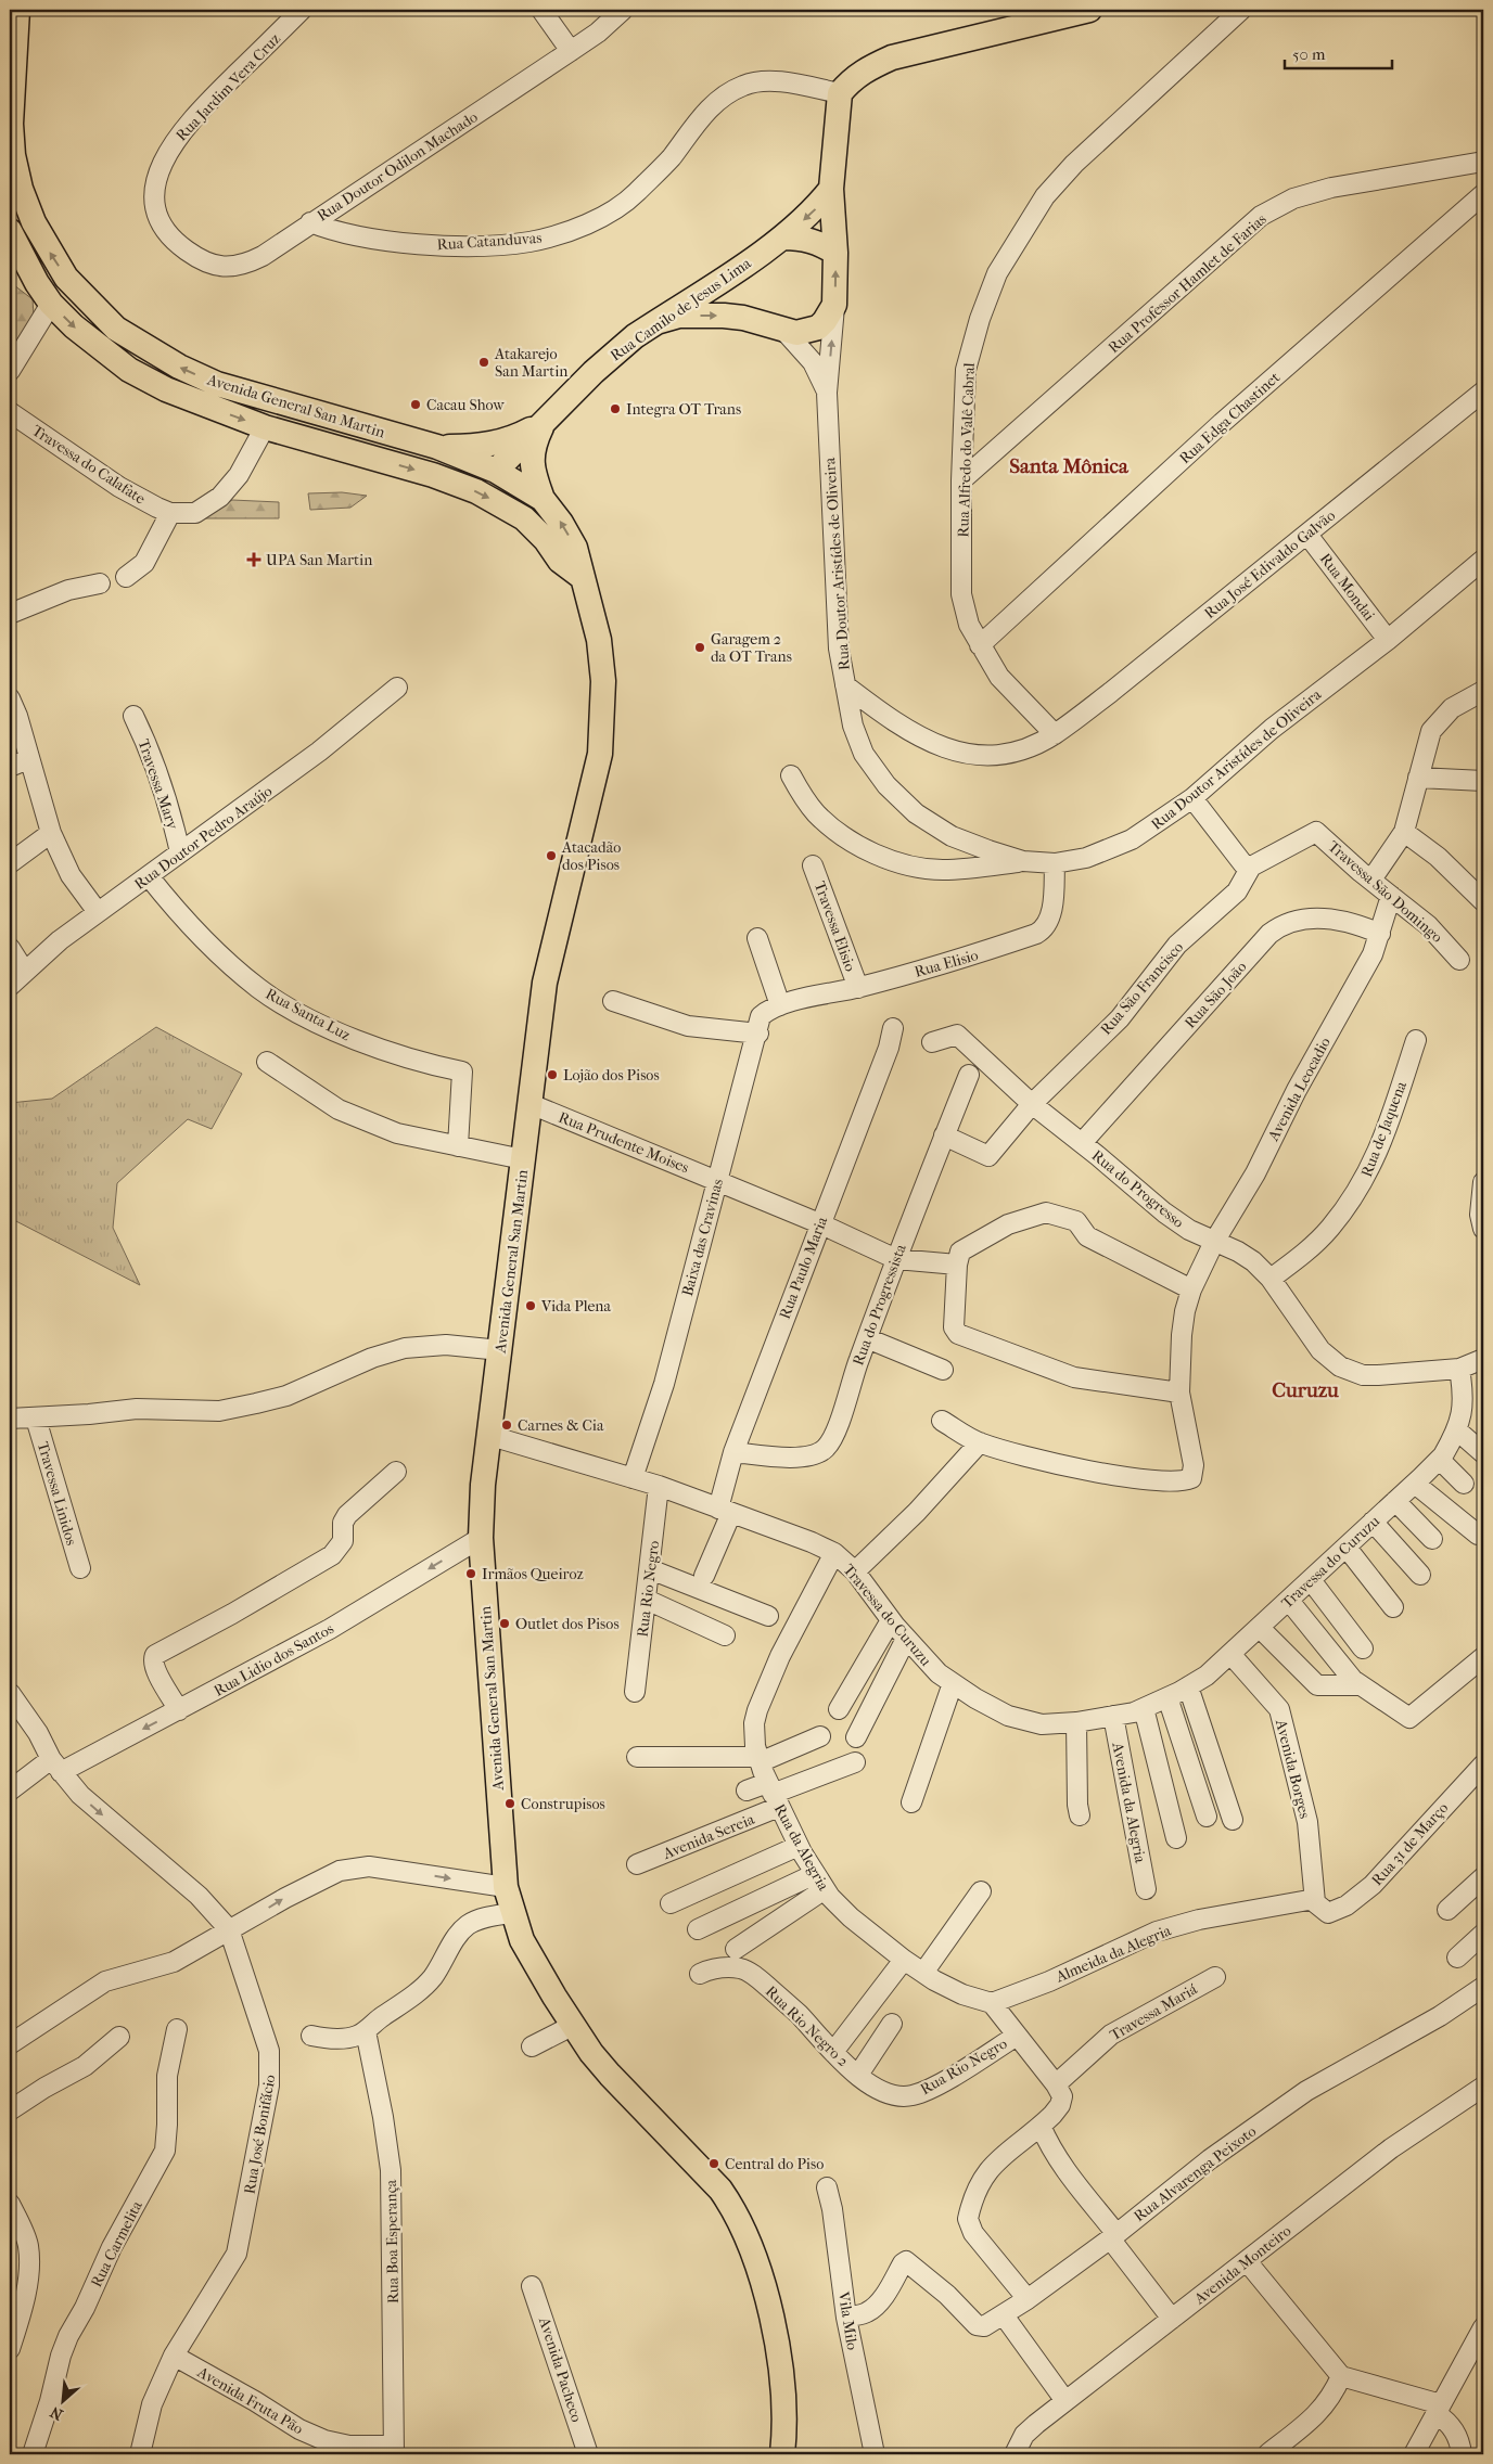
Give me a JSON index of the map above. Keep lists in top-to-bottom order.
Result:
{
  "streets": {
    "main road": ["Rua Camilo de Jesus Lima", "Avenida General San Martin", "Rua Doutor Aristídes de Oliveira"],
    "street": [
      "Rua Jardim Vera Cruz",
      "Rua Doutor Odilon Machado",
      "Rua Catanduvas",
      "Rua Professor Hamlet de Farias",
      "Rua Edga Chastinet",
      "Rua Alfredo do Valê Cabral",
      "Travessa do Calafate",
      "Rua José Edivaldo Galvão",
      "Rua Mondai",
      "Travessa Mary",
      "Rua Doutor Pedro Araújo",
      "Travessa Sāo Domingo",
      "Travessa Elisio",
      "Rua Elisio",
      "Rua São Francisco",
      "Rua São João",
      "Rua Santa Luz",
      "Avenida Leocadio",
      "Rua de Jaquena",
      "Rua Prudente Moises",
      "Rua do Progresso",
      "Baixa das Cravinas",
      "Rua Paulo Maria",
      "Rua do Progressista",
      "Travessa Linidos",
      "Travessa do Curuzu",
      "Rua Rio Negro",
      "Rua Lidio dos Santos",
      "Avenida Borges",
      "Avenida da Alegria",
      "Avenida Sereia",
      "Rua 31 de Março",
      "Rua da Alegria",
      "Almeida da Alegria",
      "Travessa Mariá",
      "Rua Rio Negro 2",
      "Rua José Bonifácio",
      "Rua Alvarenga Peixoto",
      "Rua Boa Esperança",
      "Rua Carmelita",
      "Avenida Monteiro",
      "Vila Milo",
      "Avenida Pacheco",
      "Avenida Fruta Pão"
    ]
  },
  "crossings": [
    ["Rua Jardim Vera Cruz", "Rua Doutor Odilon Machado"],
    ["Rua Doutor Odilon Machado", "Rua Catanduvas"],
    ["Rua Catanduvas", "Rua Doutor Aristídes de Oliveira"],
    ["Rua Professor Hamlet de Farias", "Rua Alfredo do Valê Cabral"],
    ["Rua Camilo de Jesus Lima", "Avenida General San Martin"],
    ["Avenida General San Martin", "Rua Prudente Moises"],
    ["Avenida General San Martin", "Rua Lidio dos Santos"],
    ["Rua Edga Chastinet", "Rua Alfredo do Valê Cabral"],
    ["Rua Alfredo do Valê Cabral", "Rua José Edivaldo Galvão"],
    ["Rua Doutor Aristídes de Oliveira", "Rua José Edivaldo Galvão"],
    ["Rua Doutor Aristídes de Oliveira", "Rua Mondai"],
    ["Rua Doutor Aristídes de Oliveira", "Rua Elisio"],
    ["Rua José Edivaldo Galvão", "Rua Mondai"],
    ["Travessa Mary", "Rua Doutor Pedro Araújo"],
    ["Rua Doutor Pedro Araújo", "Rua Santa Luz"],
    ["Travessa Sāo Domingo", "Rua São Francisco"],
    ["Travessa Sāo Domingo", "Avenida Leocadio"],
    ["Travessa Elisio", "Rua Elisio"],
    ["Rua Elisio", "Baixa das Cravinas"],
    ["Rua São Francisco", "Rua do Progresso"],
    ["Rua São Francisco", "Rua do Progressista"],
    ["Rua São João", "Avenida Leocadio"],
    ["Rua São João", "Rua do Progresso"],
    ["Avenida Leocadio", "Rua do Progresso"],
    ["Rua de Jaquena", "Rua do Progresso"],
    ["Rua Prudente Moises", "Baixa das Cravinas"],
    ["Rua Prudente Moises", "Rua Paulo Maria"],
    ["Rua Prudente Moises", "Rua do Progressista"],
    ["Rua do Progresso", "Travessa do Curuzu"],
    ["Baixa das Cravinas", "Travessa do Curuzu"],
    ["Rua Paulo Maria", "Rua do Progressista"],
    ["Rua Paulo Maria", "Travessa do Curuzu"],
    ["Travessa do Curuzu", "Rua Rio Negro"],
    ["Travessa do Curuzu", "Avenida Borges"],
    ["Travessa do Curuzu", "Avenida da Alegria"],
    ["Travessa do Curuzu", "Rua da Alegria"],
    ["Rua Rio Negro", "Rua Rio Negro 2"],
    ["Rua Lidio dos Santos", "Rua José Bonifácio"],
    ["Avenida Borges", "Rua 31 de Março"],
    ["Avenida Borges", "Almeida da Alegria"],
    ["Avenida Sereia", "Rua da Alegria"],
    ["Rua 31 de Março", "Almeida da Alegria"],
    ["Rua da Alegria", "Almeida da Alegria"],
    ["Rua José Bonifácio", "Avenida Fruta Pão"],
    ["Rua Alvarenga Peixoto", "Vila Milo"],
    ["Rua Boa Esperança", "Avenida Fruta Pão"]
  ],
  "one_way": ["Rua Lidio dos Santos"],
  "districts": ["Santa Mônica", "Curuzu"],
  "places": {
    "other": [
      "Atakarejo San Martin",
      "Cacau Show",
      "Integra OT Trans",
      "Garagem 2 da OT Trans",
      "Atacadão dos Pisos",
      "Lojão dos Pisos",
      "Vida Plena",
      "Carnes & Cia",
      "Irmãos Queiroz",
      "Outlet dos Pisos",
      "Construpisos",
      "Central do Piso"
    ],
    "health": ["UPA San Martin"]
  },
  "scale_bar": "50 m",
  "north": "bottom left"
}
